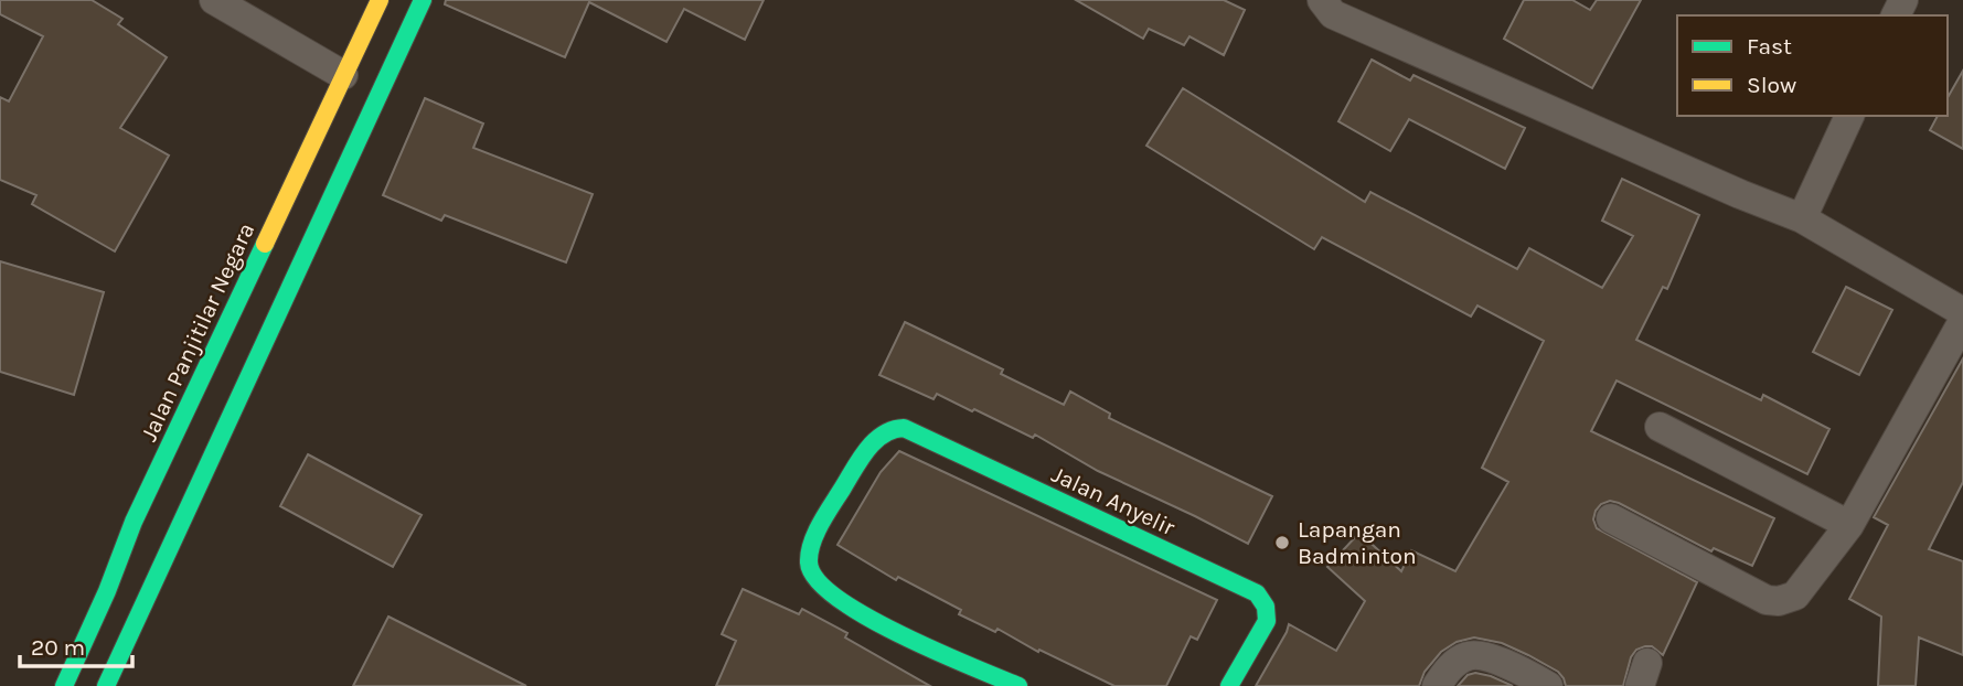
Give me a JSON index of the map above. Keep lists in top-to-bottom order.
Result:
{
  "streets": {
    "main road": ["Jalan Panjitilar Negara", "Jalan Anyelir"]
  },
  "places": ["Lapangan Badminton"],
  "legend": ["Fast", "Slow"],
  "scale_bar": "20 m"
}
